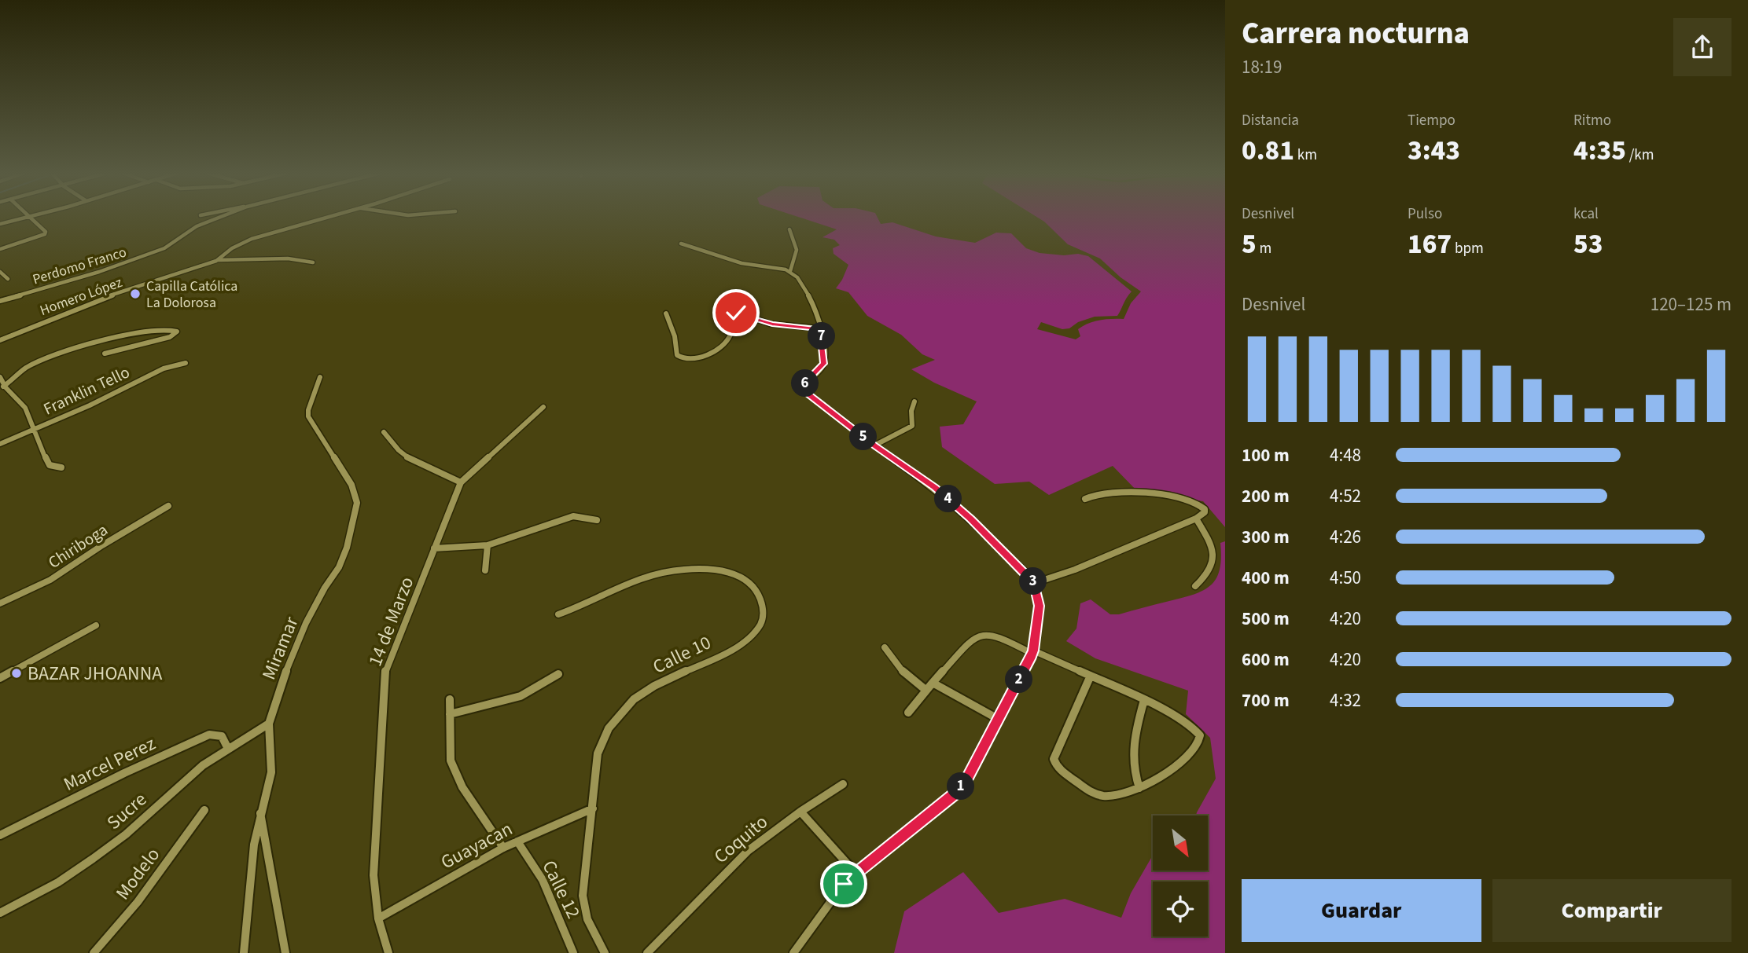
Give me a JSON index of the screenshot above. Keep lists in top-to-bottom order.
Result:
{
  "streets": {
    "street": [
      "Perdomo Franco",
      "Homero López",
      "Franklin Tello",
      "Chiriboga",
      "14 de Marzo",
      "Miramar",
      "Calle 10",
      "Marcel Perez",
      "Sucre",
      "Coquito",
      "Guayacan",
      "Modelo",
      "Calle 12"
    ]
  },
  "crossings": [
    ["14 de Marzo", "Guayacan"],
    ["Miramar", "Sucre"],
    ["Calle 10", "Guayacan"],
    ["Marcel Perez", "Sucre"],
    ["Guayacan", "Calle 12"]
  ],
  "places": ["Capilla Católica La Dolorosa", "BAZAR JHOANNA"],
  "north": "bottom right",
  "page": {
    "heading": ["Carrera nocturna", "18:19"],
    "stats": [
      ["Distancia", "0.81 km"],
      ["Tiempo", "3:43"],
      ["Ritmo", "4:35 /km"],
      ["Desnivel", "5 m"],
      ["Pulso", "167 bpm"],
      ["kcal", "53"]
    ],
    "chart": ["Desnivel", "120–125 m"],
    "pins": [
      "7",
      "6",
      "5",
      "4",
      "3",
      "2",
      "1"
    ],
    "list": [
      {
        "name": "100 m",
        "note": "4:48"
      },
      {
        "name": "200 m",
        "note": "4:52"
      },
      {
        "name": "300 m",
        "note": "4:26"
      },
      {
        "name": "400 m",
        "note": "4:50"
      },
      {
        "name": "500 m",
        "note": "4:20"
      },
      {
        "name": "600 m",
        "note": "4:20"
      },
      {
        "name": "700 m",
        "note": "4:32"
      }
    ],
    "buttons": ["Guardar", "Compartir"]
  }
}
